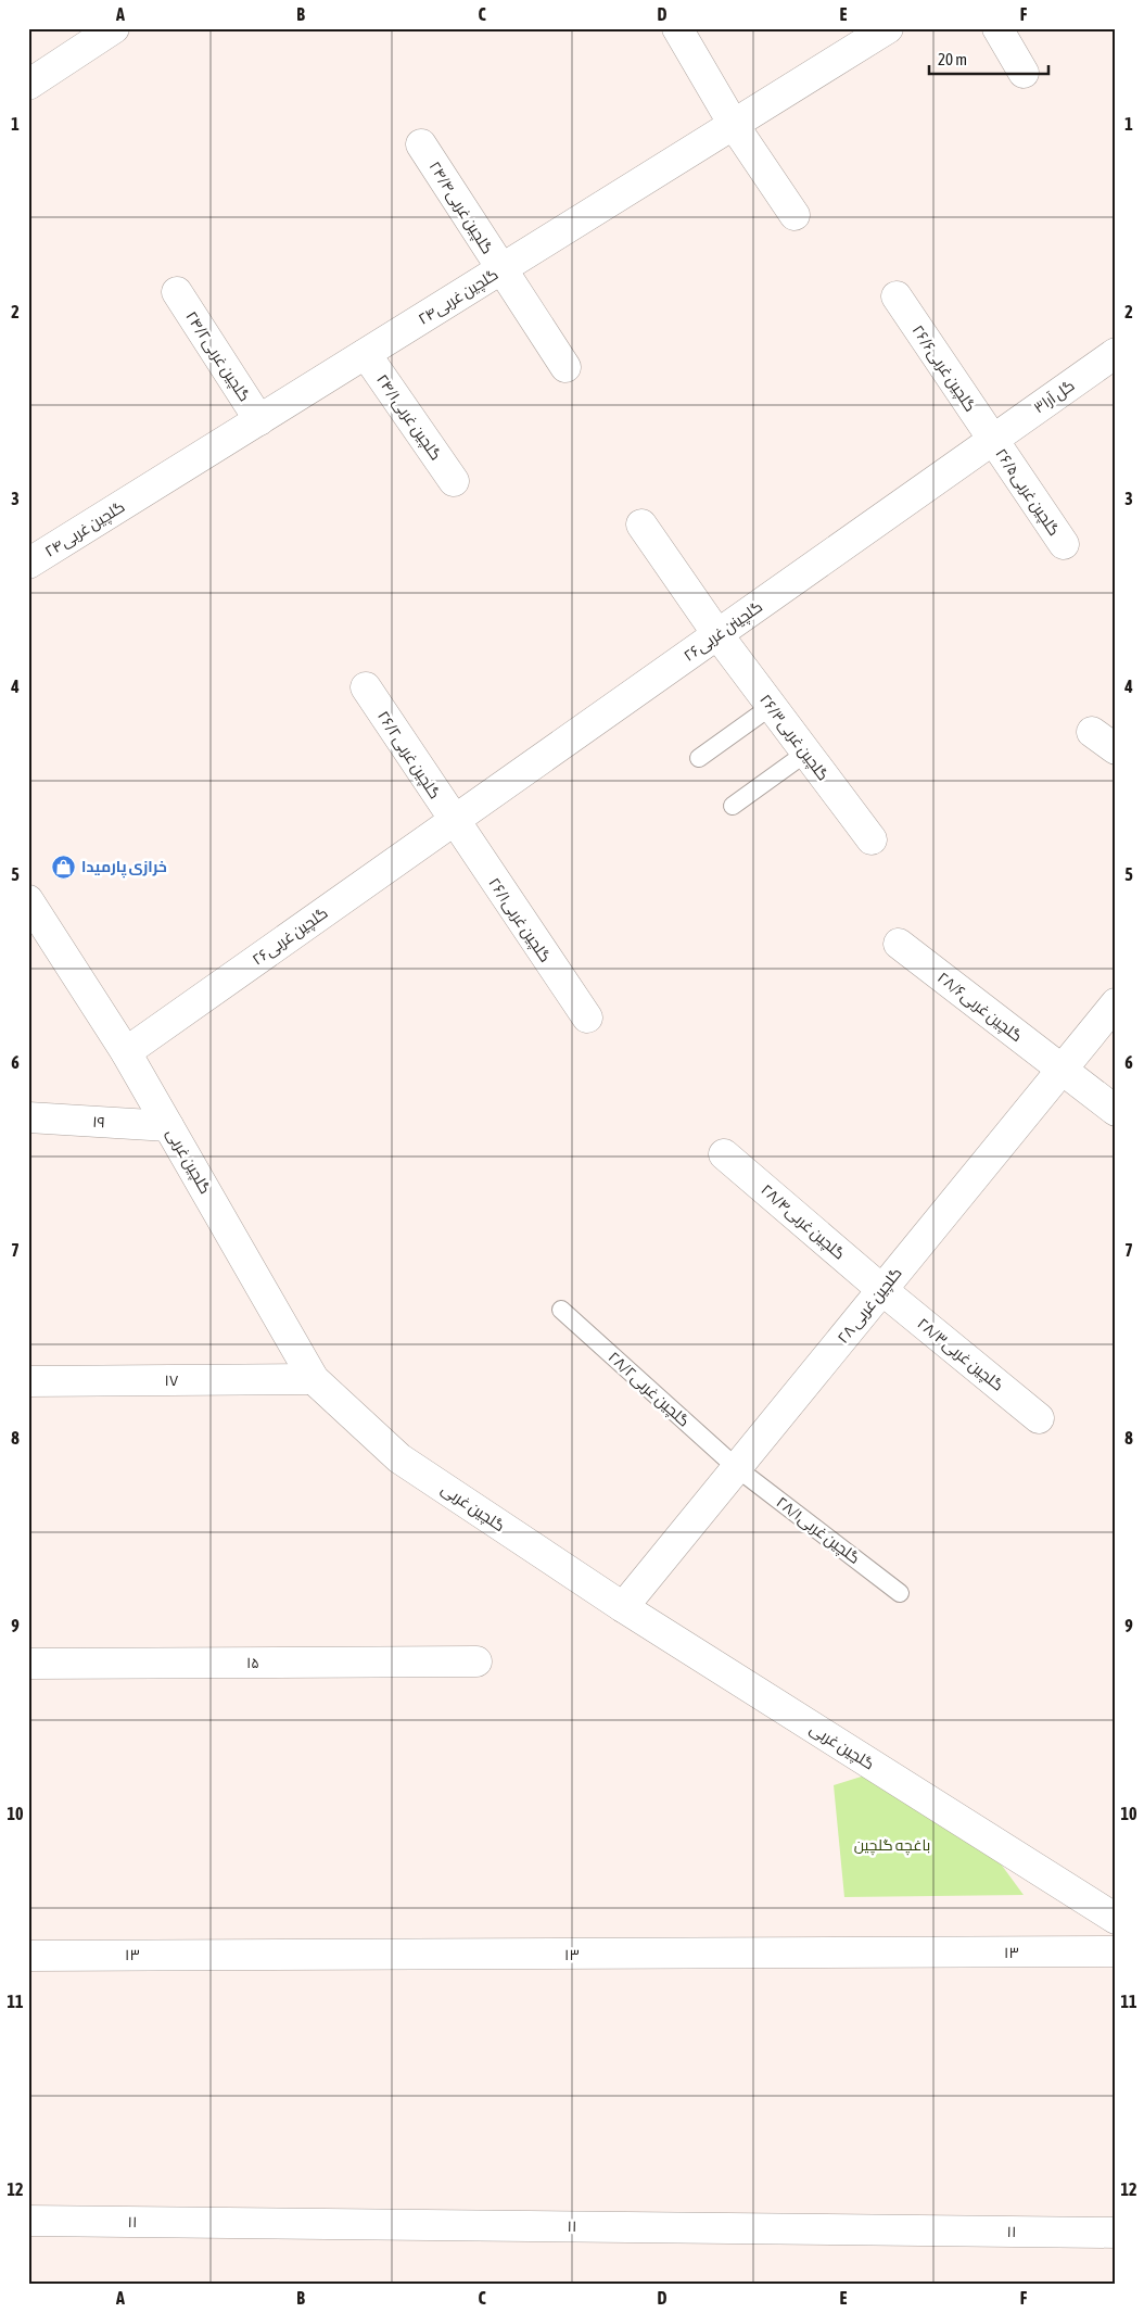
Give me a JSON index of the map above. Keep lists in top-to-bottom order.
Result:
{
  "streets": {
    "street": [
      "گلچین غربی۲۴/۴",
      "گلچین غربی۲۴",
      "گلچین غربی۲۴/۲",
      "گلچین غربی۲۶/۶",
      "گل آرا۳",
      "گلچین غربی۲۴/۱",
      "گلچین غربی۲۶/۵",
      "گلچینن غربی۲۶",
      "گلچین غربی۲۶/۳",
      "گلچین غربی۲۶/۲",
      "گلچین غربی۲۶/۱",
      "گلچین غربی۲۶",
      "گلچین غربی۲۸/۶",
      "۱۹",
      "گلچین غربی",
      "گلچین غربی۲۸/۴",
      "گلچین غربی ۲۸",
      "گلچین غربی۲۸/۳",
      "۱۷",
      "۱۵",
      "۱۳",
      "۱۱"
    ],
    "lane": ["گلچین غربی۲۸/۲", "گلچین غربی۲۸/۱"]
  },
  "crossings": [
    ["گلچین غربی۲۴/۴", "گلچین غربی۲۴"],
    ["گلچین غربی۲۴", "گلچین غربی۲۴/۲"],
    ["گلچین غربی۲۴", "گلچین غربی۲۴/۱"],
    ["گلچین غربی۲۶/۶", "گل آرا۳"],
    ["گلچین غربی۲۶/۶", "گلچین غربی۲۶/۵"],
    ["گلچین غربی۲۶/۶", "گلچینن غربی۲۶"],
    ["گل آرا۳", "گلچین غربی۲۶/۵"],
    ["گل آرا۳", "گلچینن غربی۲۶"],
    ["گلچین غربی۲۶/۵", "گلچینن غربی۲۶"],
    ["گلچینن غربی۲۶", "گلچین غربی۲۶/۳"],
    ["گلچینن غربی۲۶", "گلچین غربی۲۶/۲"],
    ["گلچینن غربی۲۶", "گلچین غربی۲۶/۱"],
    ["گلچینن غربی۲۶", "گلچین غربی۲۶"],
    ["گلچین غربی۲۶/۲", "گلچین غربی۲۶/۱"],
    ["گلچین غربی۲۶/۲", "گلچین غربی۲۶"],
    ["گلچین غربی۲۶/۱", "گلچین غربی۲۶"],
    ["گلچین غربی۲۶", "گلچین غربی"],
    ["گلچین غربی۲۸/۶", "گلچین غربی ۲۸"],
    ["۱۹", "گلچین غربی"],
    ["گلچین غربی", "گلچین غربی ۲۸"],
    ["گلچین غربی", "۱۷"],
    ["گلچین غربی۲۸/۴", "گلچین غربی ۲۸"],
    ["گلچین غربی۲۸/۴", "گلچین غربی۲۸/۳"],
    ["گلچین غربی ۲۸", "گلچین غربی۲۸/۳"],
    ["گلچین غربی ۲۸", "گلچین غربی۲۸/۲"],
    ["گلچین غربی ۲۸", "گلچین غربی۲۸/۱"],
    ["گلچین غربی۲۸/۲", "گلچین غربی۲۸/۱"]
  ],
  "parks": ["باغچه گلچین"],
  "places": {
    "shop": ["خرازی پارمیدا"]
  },
  "scale_bar": "20 m",
  "grid": {
    "columns": [
      "A",
      "B",
      "C",
      "D",
      "E",
      "F"
    ],
    "rows": [
      "1",
      "2",
      "3",
      "4",
      "5",
      "6",
      "7",
      "8",
      "9",
      "10",
      "11",
      "12"
    ]
  }
}
